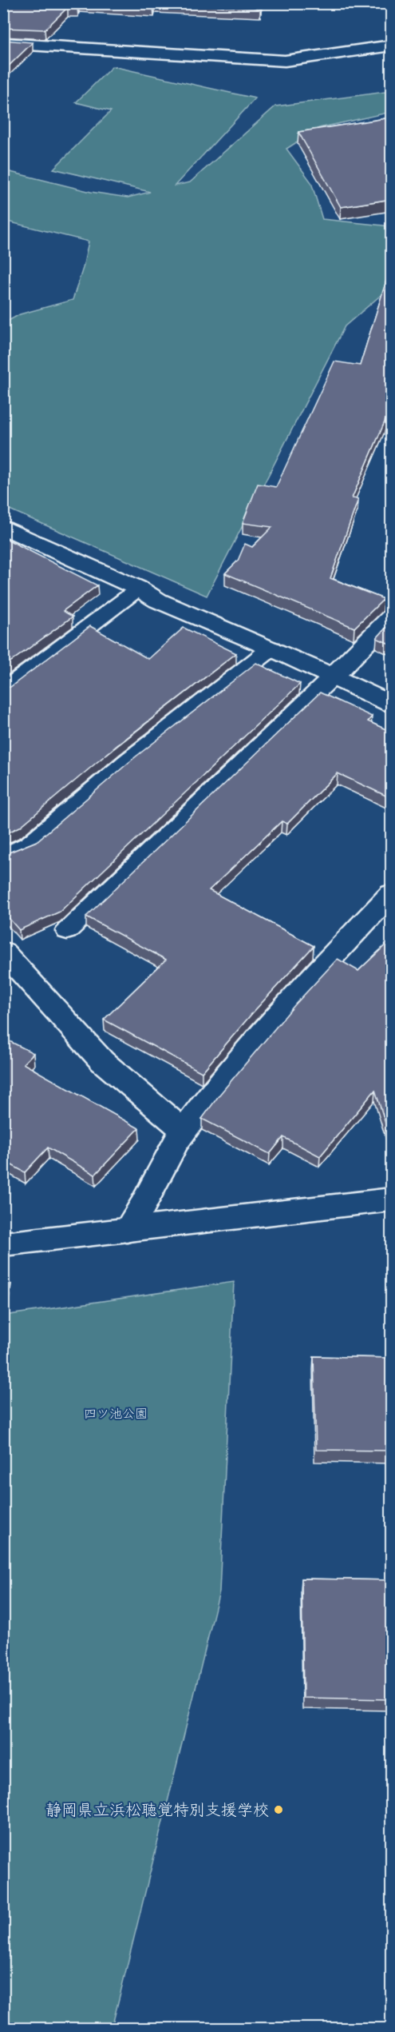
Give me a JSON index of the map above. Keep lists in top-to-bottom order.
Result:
{
  "parks": ["四ツ池公園"],
  "places": ["静岡県立浜松聴覚特別支援学校"]
}
